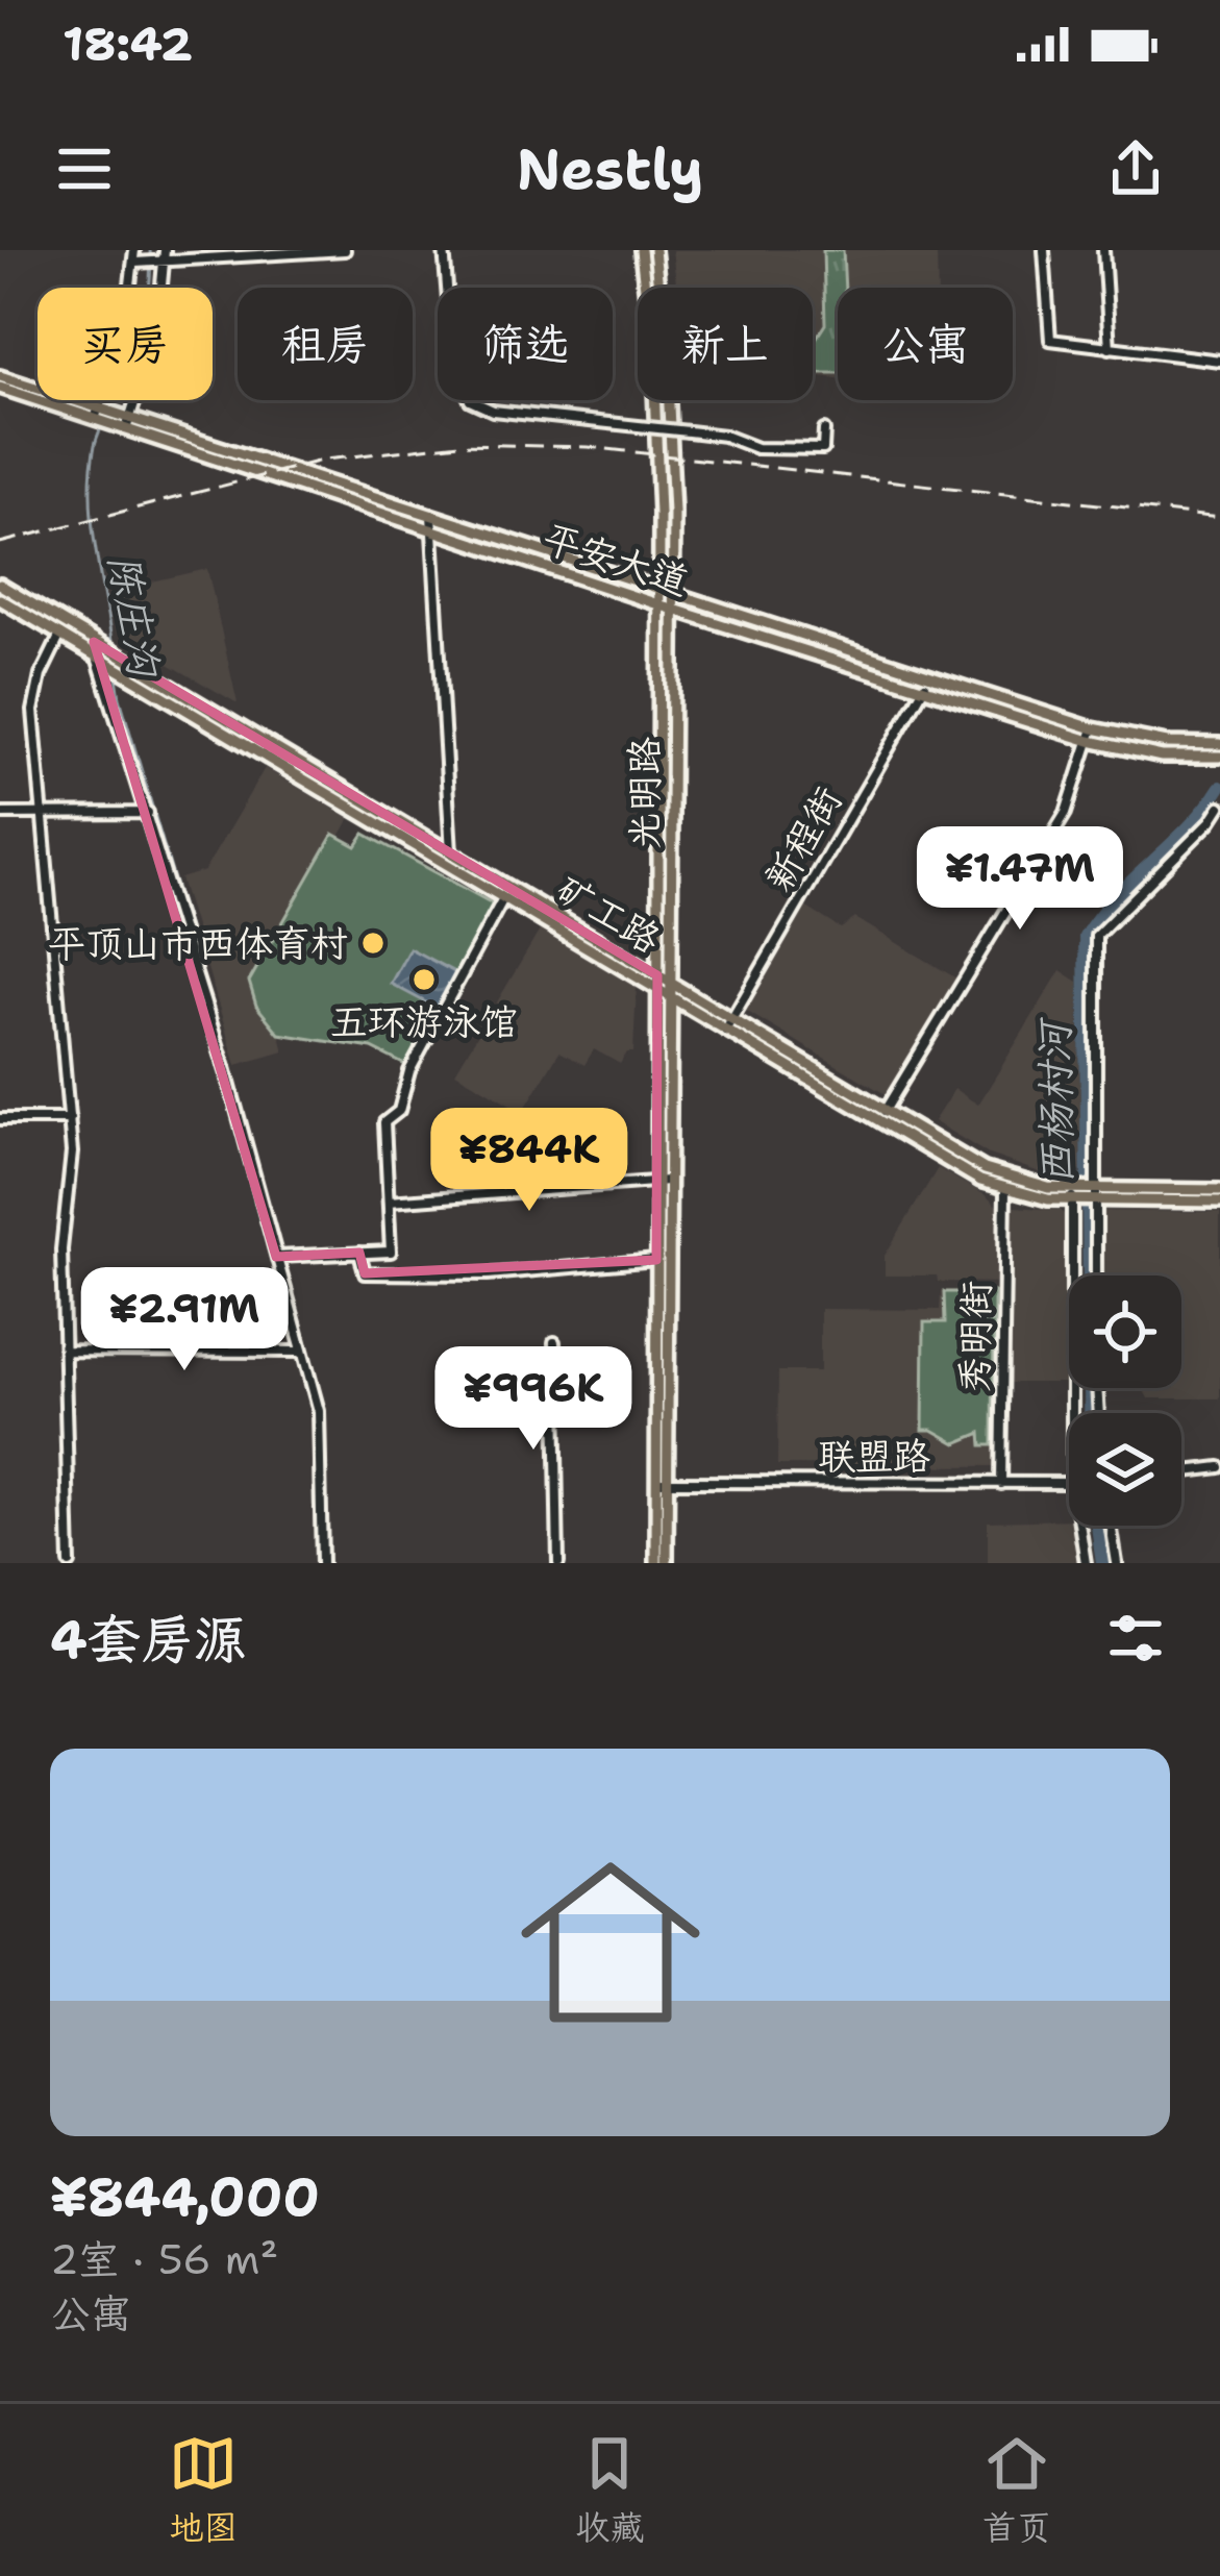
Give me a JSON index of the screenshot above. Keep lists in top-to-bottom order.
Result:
{
  "streets": {
    "main road": ["平安大道", "光明路", "矿工路"],
    "street": ["新程街", "秀明街", "联盟路"]
  },
  "crossings": [
    ["平安大道", "光明路"],
    ["平安大道", "新程街"],
    ["光明路", "矿工路"],
    ["光明路", "联盟路"],
    ["新程街", "矿工路"],
    ["矿工路", "秀明街"],
    ["秀明街", "联盟路"]
  ],
  "water": ["陈庄沟", "西杨村河"],
  "places": ["平顶山市西体育村", "五环游泳馆"],
  "page": {
    "status": "18:42",
    "header": "Nestly",
    "chip": [
      "买房",
      "租房",
      "筛选",
      "新上",
      "公寓"
    ],
    "price": [
      "¥1.47M",
      "¥844K",
      "¥2.91M",
      "¥996K"
    ],
    "heading": "4套房源",
    "list": [
      {
        "name": "¥844,000",
        "note": "2室 · 56 m² · 公寓"
      }
    ],
    "tabs": ["地图", "收藏", "首页"]
  }
}
